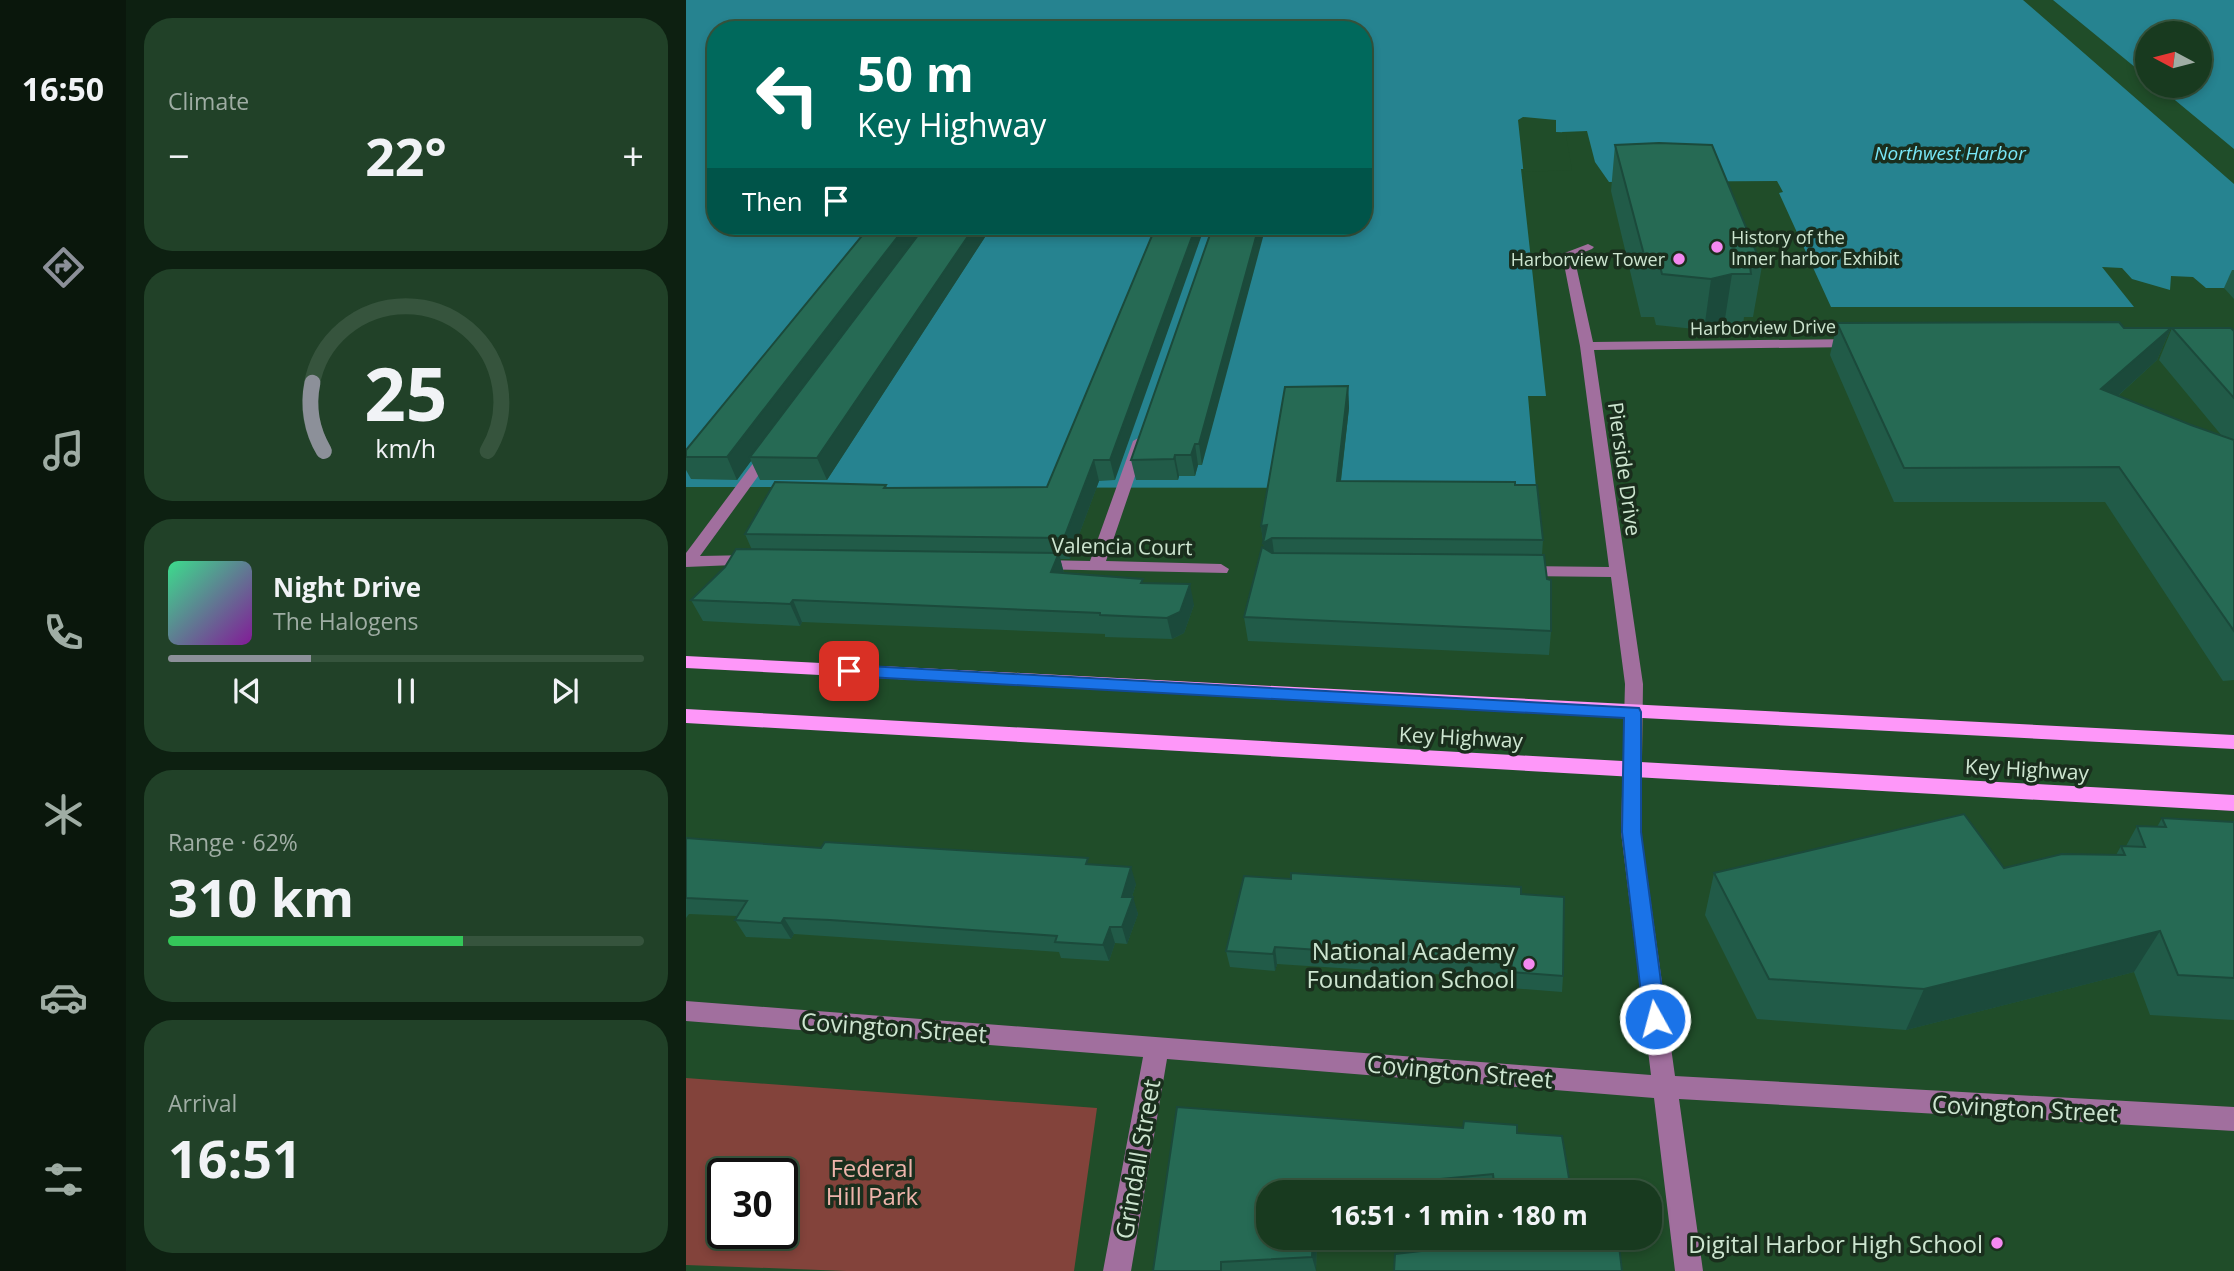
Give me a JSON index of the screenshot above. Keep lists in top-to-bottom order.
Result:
{
  "streets": {
    "main road": ["Key Highway"],
    "street": [
      "Harborview Drive",
      "Pierside Drive",
      "Valencia Court",
      "Covington Street",
      "Grindall Street"
    ]
  },
  "crossings": [
    ["Harborview Drive", "Pierside Drive"],
    ["Pierside Drive", "Key Highway"],
    ["Pierside Drive", "Covington Street"],
    ["Covington Street", "Grindall Street"]
  ],
  "water": ["Northwest Harbor"],
  "parks": ["Federal Hill Park"],
  "places": [
    "History of the Inner harbor Exhibit",
    "Harborview Tower",
    "National Academy Foundation School",
    "Digital Harbor High School"
  ],
  "north": "left",
  "page": {
    "tabs": "16:50",
    "tile": [
      "Climate",
      ["Range · 62%", "310 km"],
      ["Arrival", "16:51"]
    ],
    "turn": ["50 m", "Key Highway"],
    "heat": ["−", "22°", "+"],
    "then": "Then",
    "song": ["Night Drive", "The Halogens"],
    "limit": "30",
    "trip": "16:51 · 1 min · 180 m",
    "gauge": ["25", "km/h"]
  }
}
